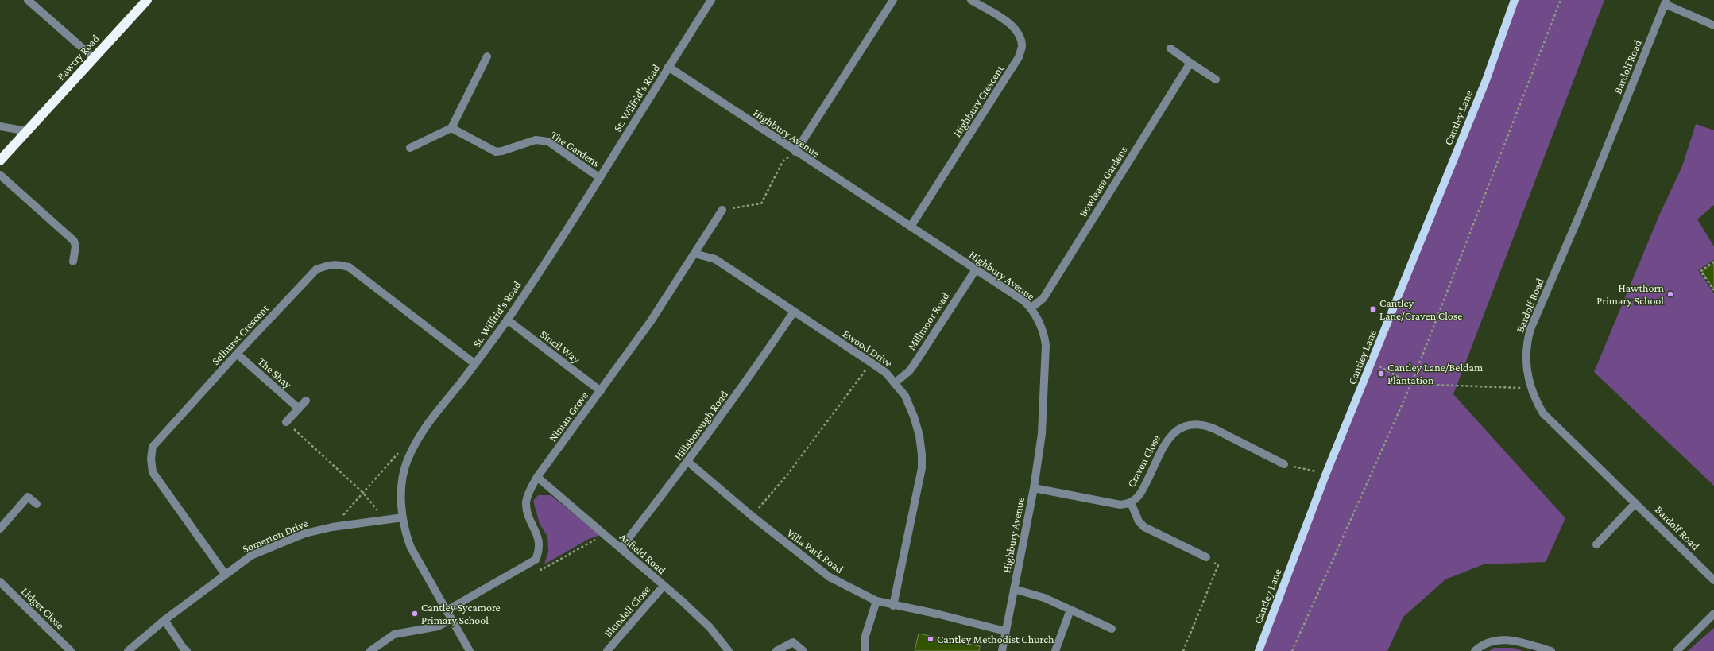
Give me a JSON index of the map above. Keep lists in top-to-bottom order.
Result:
{
  "streets": {
    "highway": ["Bawtry Road"],
    "main road": ["Cantley Lane"],
    "street": [
      "Bardolf Road",
      "St. Wilfrid's Road",
      "Highbury Crescent",
      "Highbury Avenue",
      "The Gardens",
      "Bowlease Gardens",
      "Millmoor Road",
      "Selhurst Crescent",
      "Sincil Way",
      "Ewood Drive",
      "The Shay",
      "Ninian Grove",
      "Hillsborough Road",
      "Craven Close",
      "Somerton Drive",
      "Villa Park Road",
      "Anfield Road",
      "Lidget Close",
      "Blundell Close"
    ]
  },
  "crossings": [
    ["St. Wilfrid's Road", "Highbury Avenue"],
    ["St. Wilfrid's Road", "The Gardens"],
    ["St. Wilfrid's Road", "Selhurst Crescent"],
    ["St. Wilfrid's Road", "Sincil Way"],
    ["St. Wilfrid's Road", "Somerton Drive"],
    ["Highbury Crescent", "Highbury Avenue"],
    ["Highbury Avenue", "Bowlease Gardens"],
    ["Highbury Avenue", "Millmoor Road"],
    ["Highbury Avenue", "Craven Close"],
    ["Highbury Avenue", "Villa Park Road"],
    ["Millmoor Road", "Ewood Drive"],
    ["Selhurst Crescent", "The Shay"],
    ["Selhurst Crescent", "Somerton Drive"],
    ["Sincil Way", "Ninian Grove"],
    ["Ewood Drive", "Ninian Grove"],
    ["Ewood Drive", "Hillsborough Road"],
    ["Ewood Drive", "Villa Park Road"],
    ["Ninian Grove", "Anfield Road"],
    ["Hillsborough Road", "Villa Park Road"],
    ["Hillsborough Road", "Anfield Road"],
    ["Anfield Road", "Blundell Close"]
  ],
  "places": {
    "other": ["Hawthorn Primary School", "Cantley Sycamore Primary School", "Cantley Methodist Church"],
    "transit": ["Cantley Lane/Craven Close", "Cantley Lane/Beldam Plantation"]
  }
}
